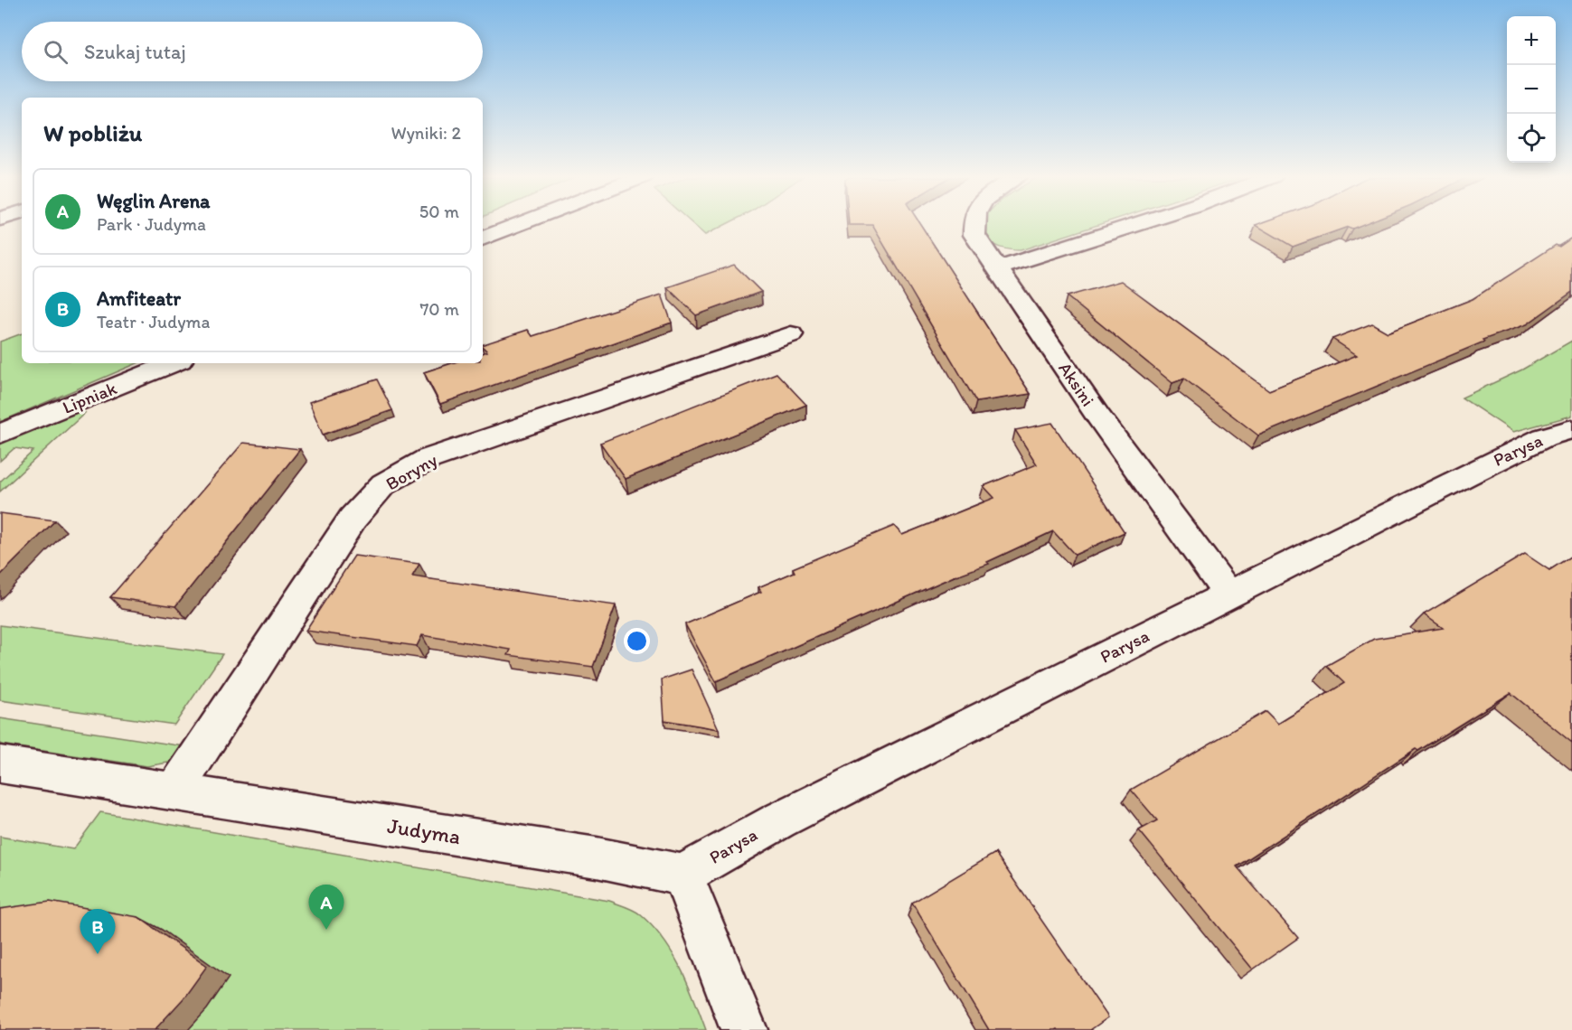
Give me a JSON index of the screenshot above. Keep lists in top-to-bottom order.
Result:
{
  "streets": {
    "street": [
      "Aksini",
      "Lipniak",
      "Parysa",
      "Boryny",
      "Judyma"
    ]
  },
  "crossings": [
    ["Aksini", "Parysa"],
    ["Parysa", "Judyma"],
    ["Boryny", "Judyma"]
  ],
  "page": {
    "map_buttons": ["+", "−"],
    "search": "Szukaj tutaj",
    "heading": ["W pobliżu", "Wyniki: 2"],
    "list": [
      {
        "mark": "A",
        "name": "Węglin Arena",
        "note": "Park · Judyma",
        "value": "50 m"
      },
      {
        "mark": "B",
        "name": "Amfiteatr",
        "note": "Teatr · Judyma",
        "value": "70 m"
      }
    ],
    "pins": ["A", "B"]
  }
}
